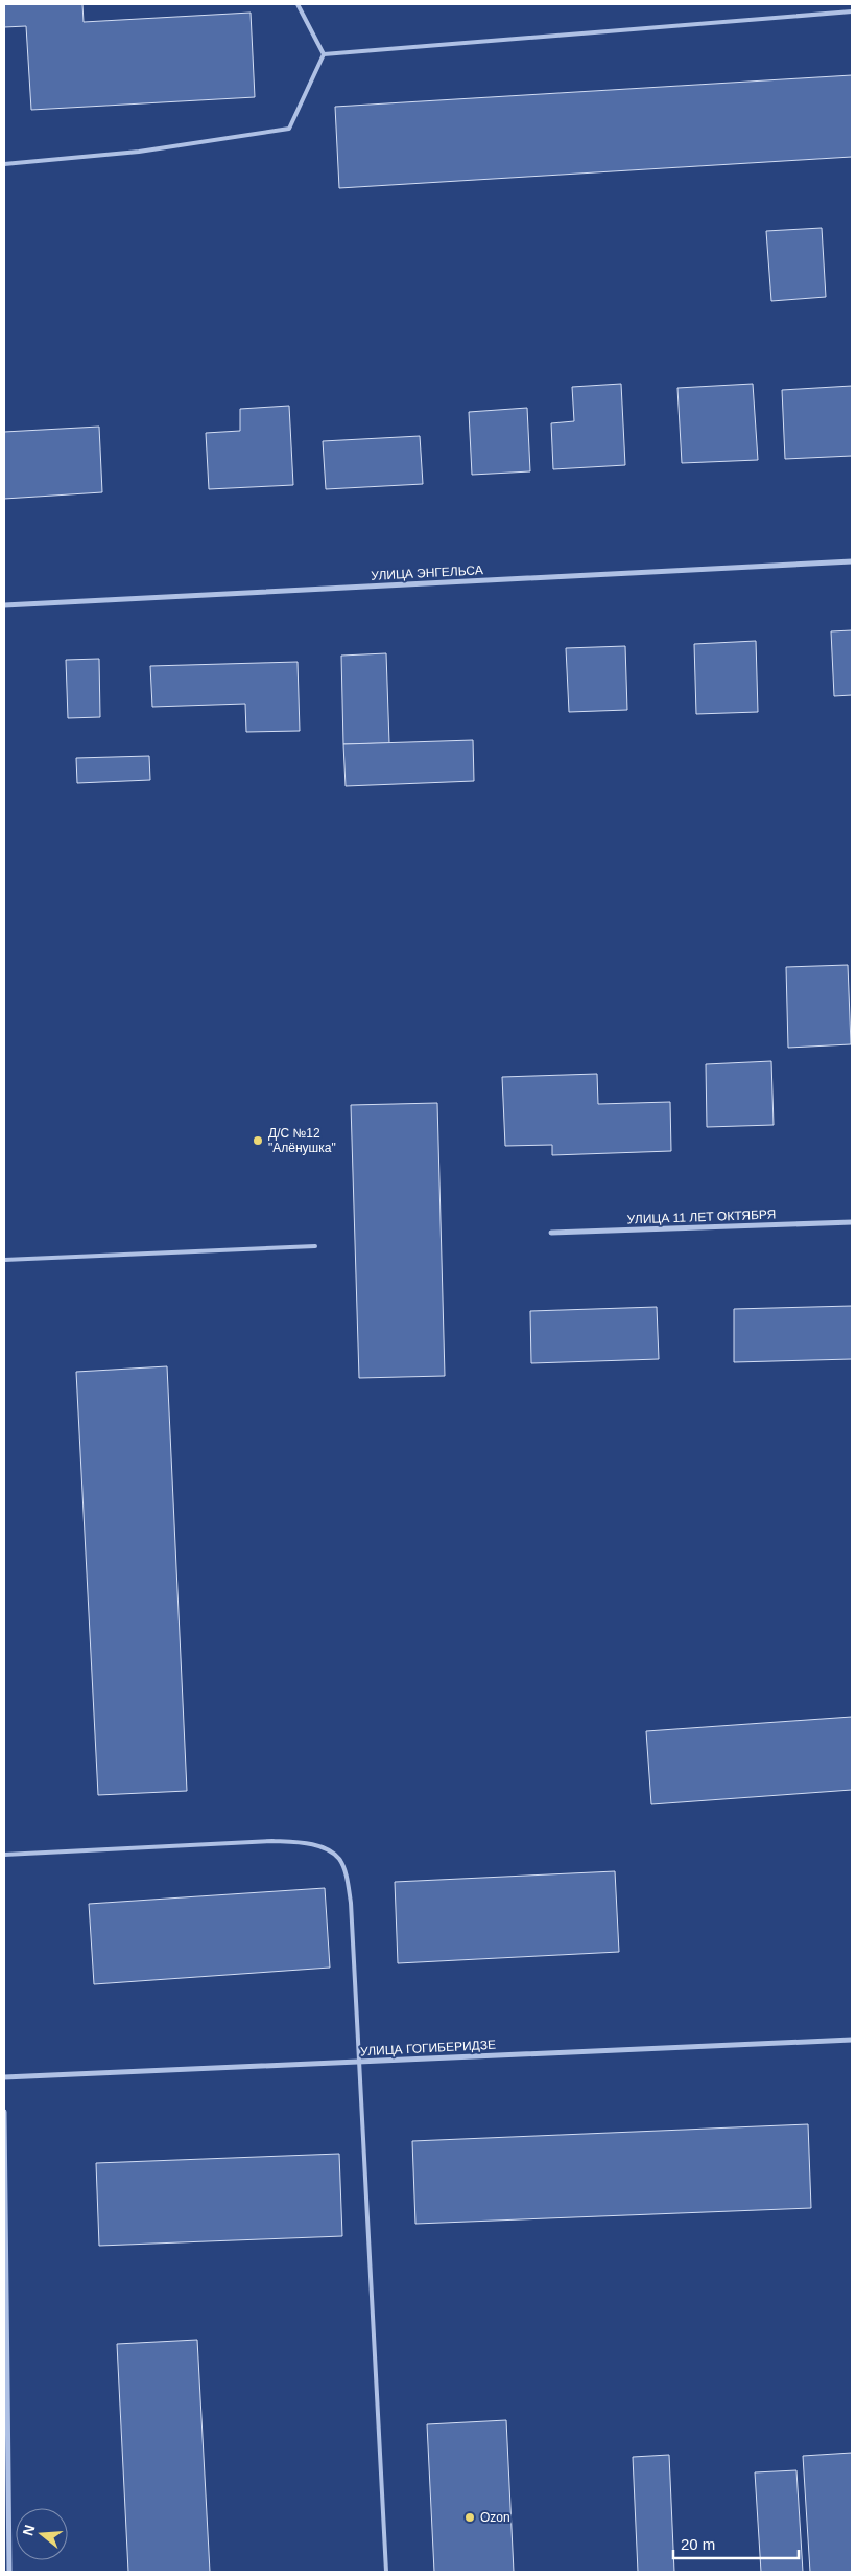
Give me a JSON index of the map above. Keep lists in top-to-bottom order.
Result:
{
  "streets": {
    "street": ["УЛИЦА ЭНГЕЛЬСА", "УЛИЦА 11 ЛЕТ ОКТЯБРЯ", "УЛИЦА ГОГИБЕРИДЗЕ"]
  },
  "places": ["Д/С №12 \"Алёнушка\"", "Ozon"],
  "scale_bar": "20 m",
  "north": "left"
}
